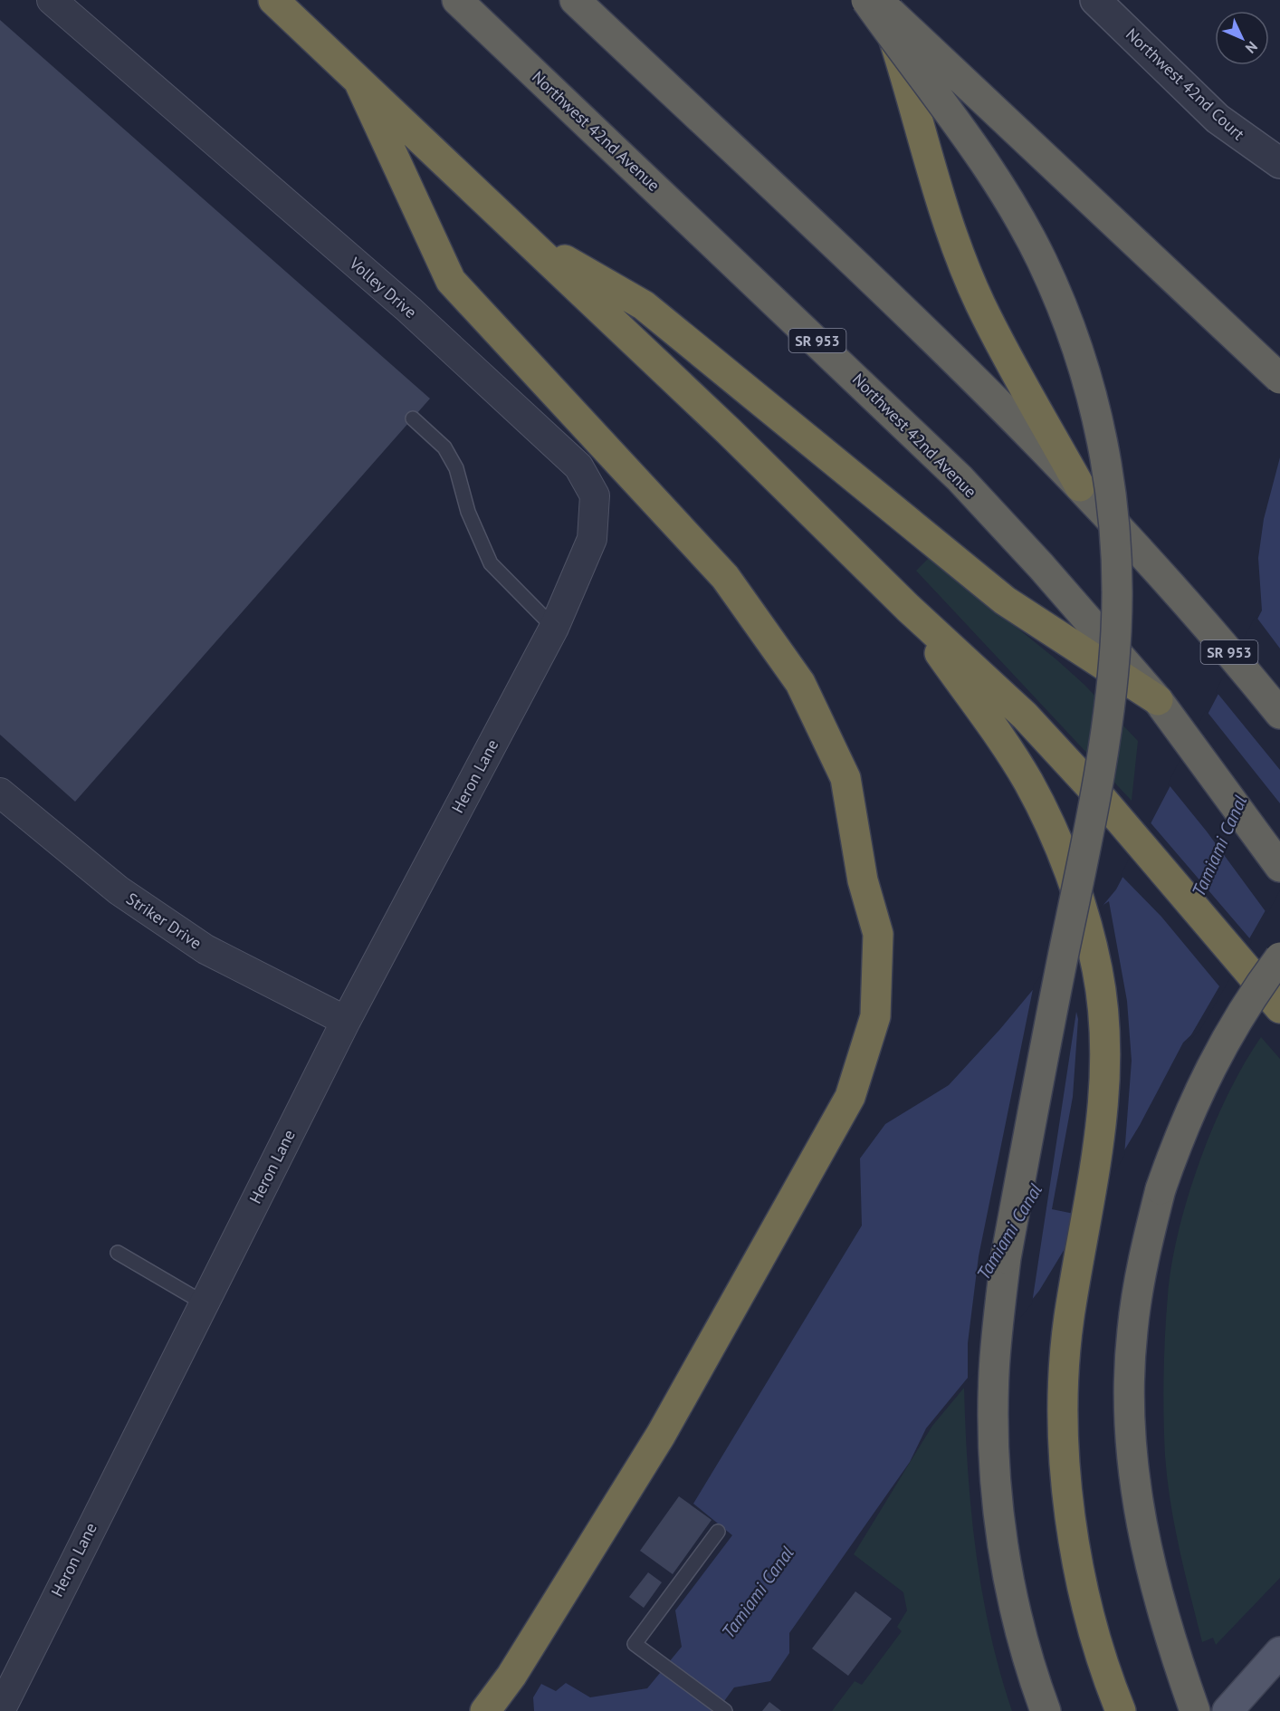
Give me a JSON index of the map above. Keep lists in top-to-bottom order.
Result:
{
  "streets": {
    "highway": ["Northwest 42nd Avenue", "SR 953"],
    "street": [
      "Northwest 42nd Court",
      "Volley Drive",
      "Heron Lane",
      "Striker Drive"
    ]
  },
  "crossings": [
    ["Volley Drive", "Heron Lane"],
    ["Heron Lane", "Striker Drive"]
  ],
  "water": ["Tamiami Canal"],
  "north": "bottom right"
}
